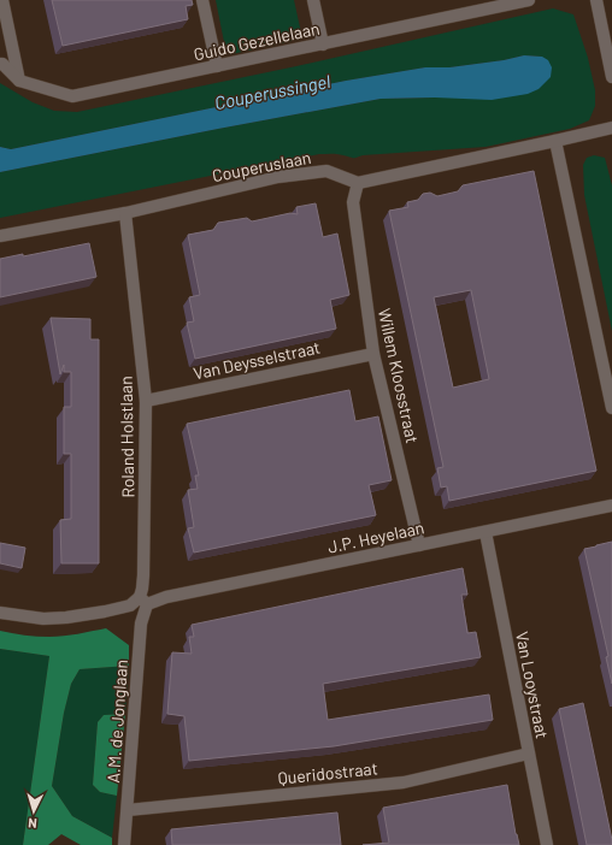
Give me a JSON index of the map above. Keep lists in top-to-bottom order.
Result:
{
  "streets": {
    "street": [
      "Guido Gezellelaan",
      "Couperuslaan",
      "Van Deysselstraat",
      "Willem Kloosstraat",
      "Roland Holstlaan",
      "J.P. Heyelaan",
      "Van Looystraat",
      "A.M. de Jonglaan",
      "Queridostraat"
    ]
  },
  "crossings": [
    ["Couperuslaan", "Willem Kloosstraat"],
    ["Couperuslaan", "Roland Holstlaan"],
    ["Van Deysselstraat", "Willem Kloosstraat"],
    ["Van Deysselstraat", "Roland Holstlaan"],
    ["Willem Kloosstraat", "J.P. Heyelaan"],
    ["Roland Holstlaan", "J.P. Heyelaan"],
    ["Roland Holstlaan", "A.M. de Jonglaan"],
    ["J.P. Heyelaan", "Van Looystraat"],
    ["J.P. Heyelaan", "A.M. de Jonglaan"],
    ["Van Looystraat", "Queridostraat"],
    ["A.M. de Jonglaan", "Queridostraat"]
  ],
  "water": ["Couperussingel"],
  "north": "bottom"
}
